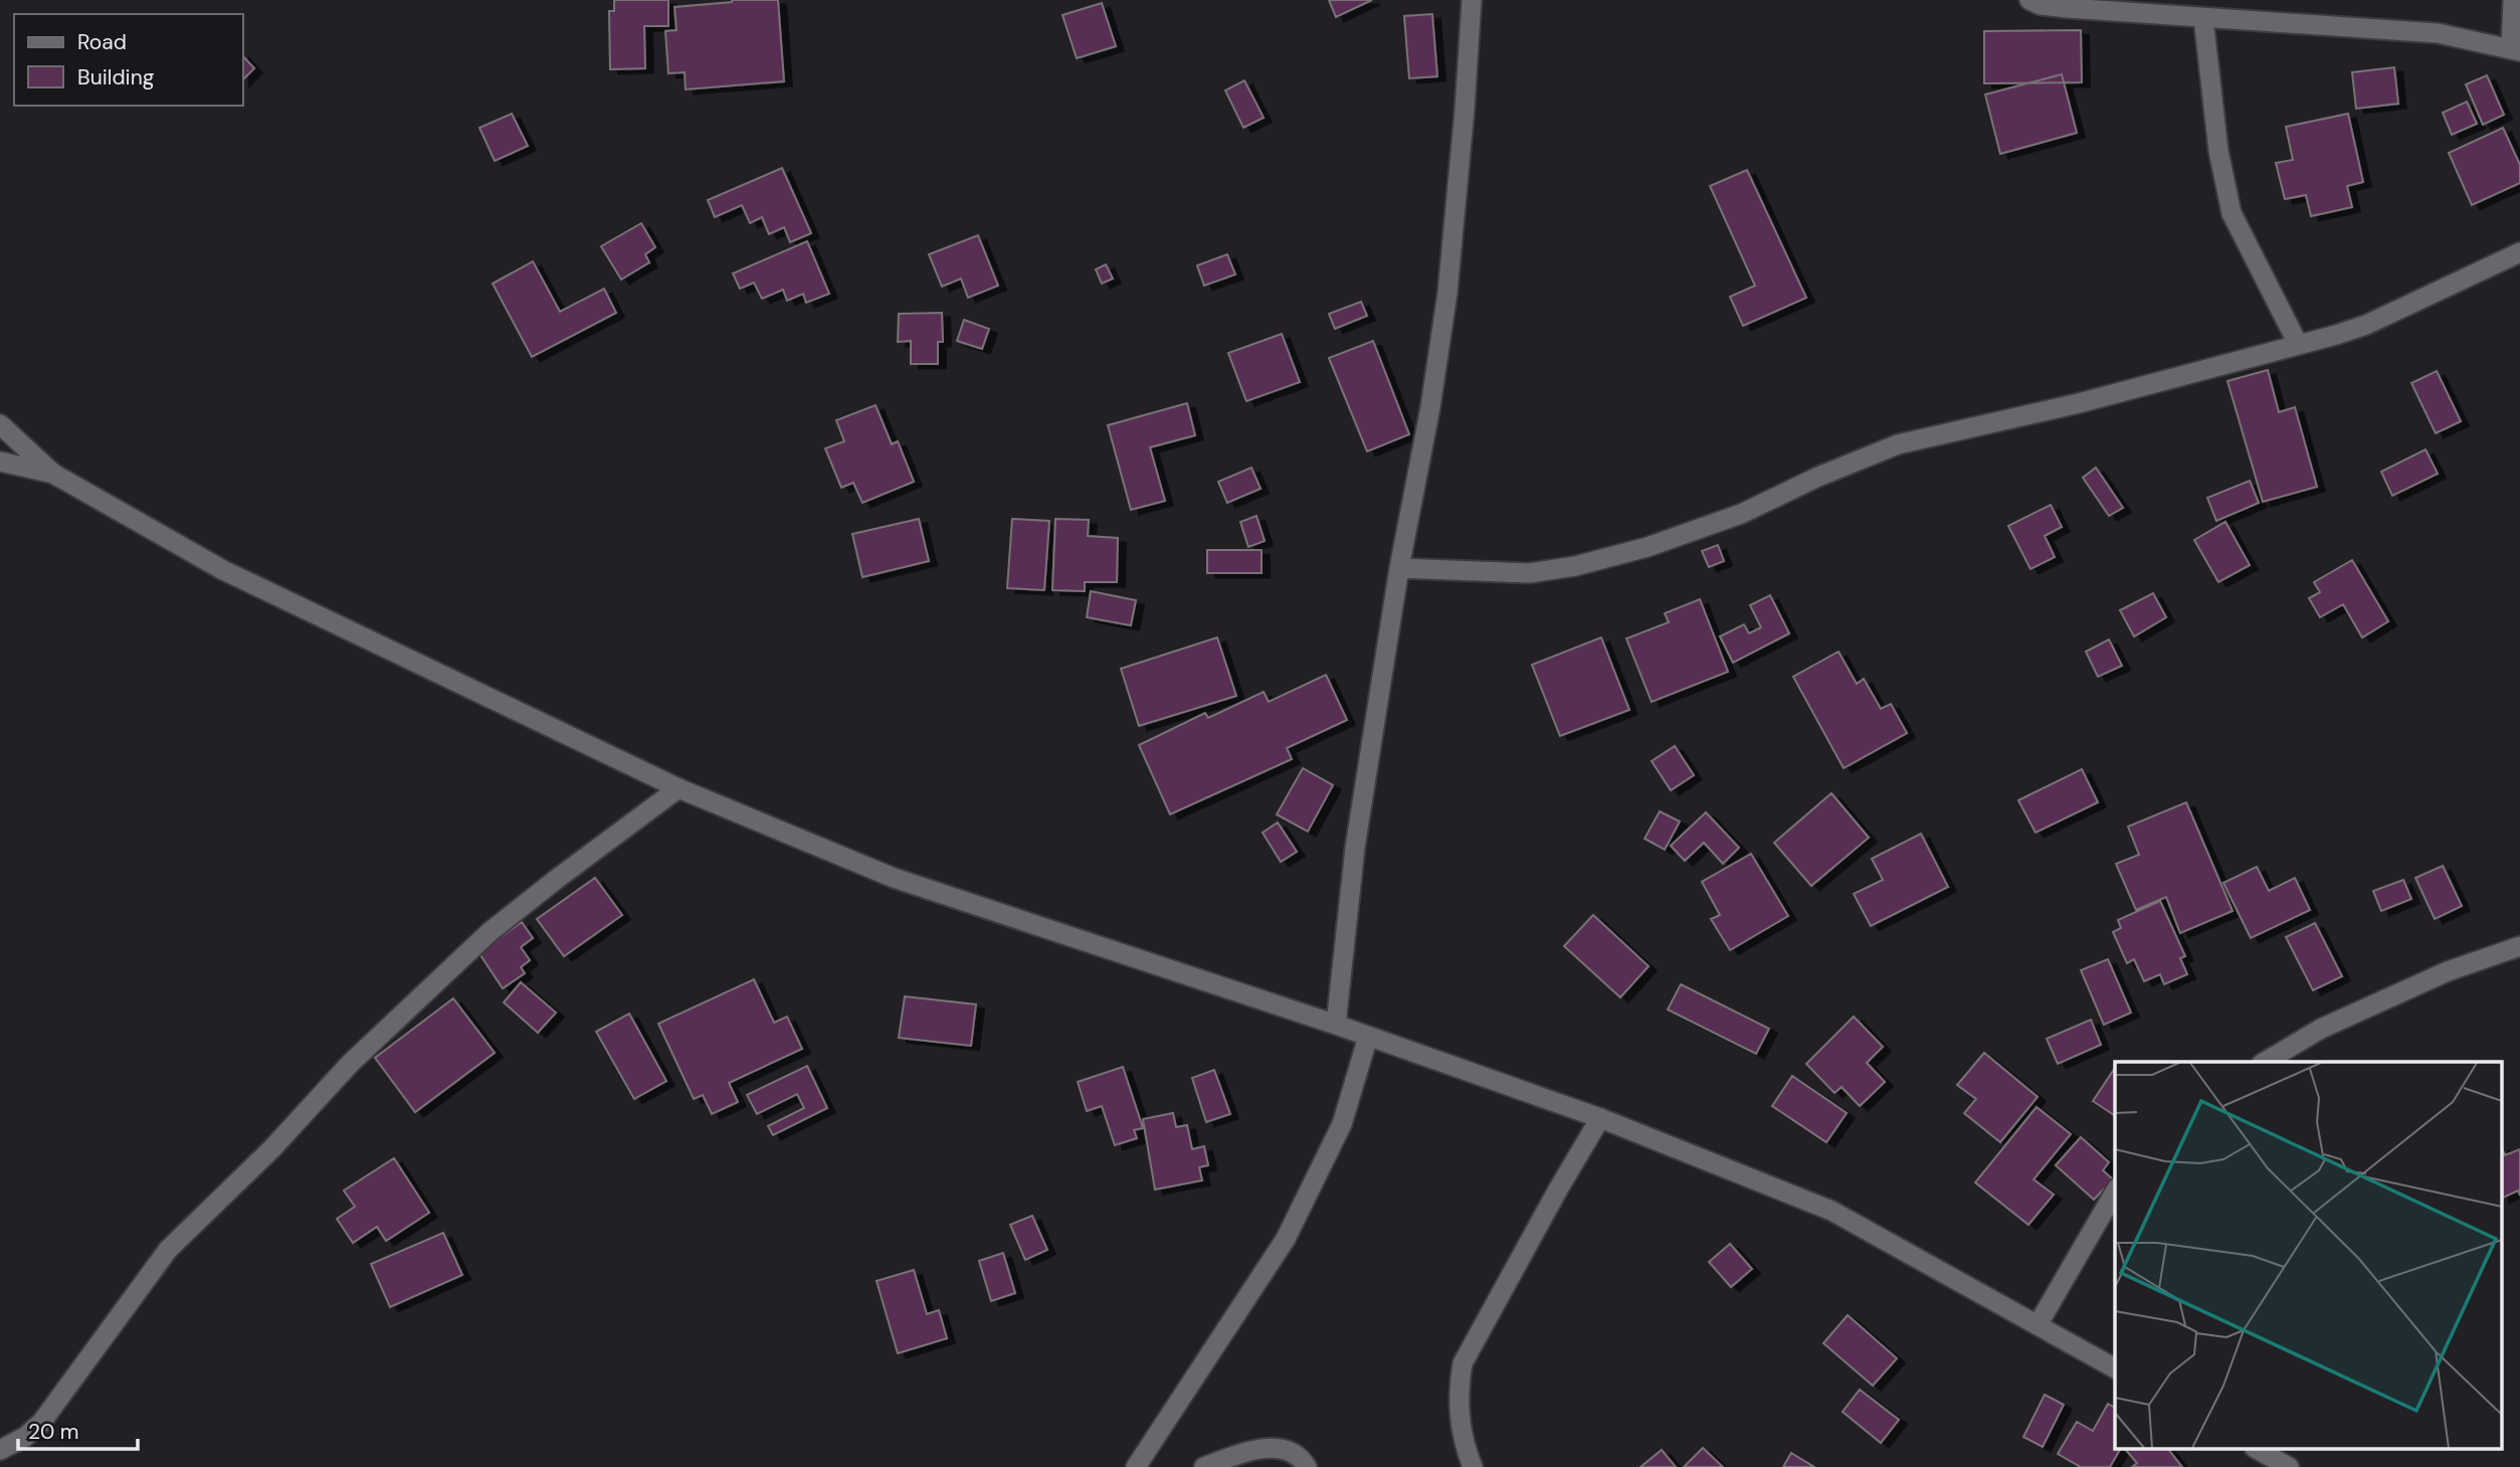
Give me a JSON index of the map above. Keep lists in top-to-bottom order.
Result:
{
  "legend": ["Road", "Building"],
  "scale_bar": "20 m"
}
